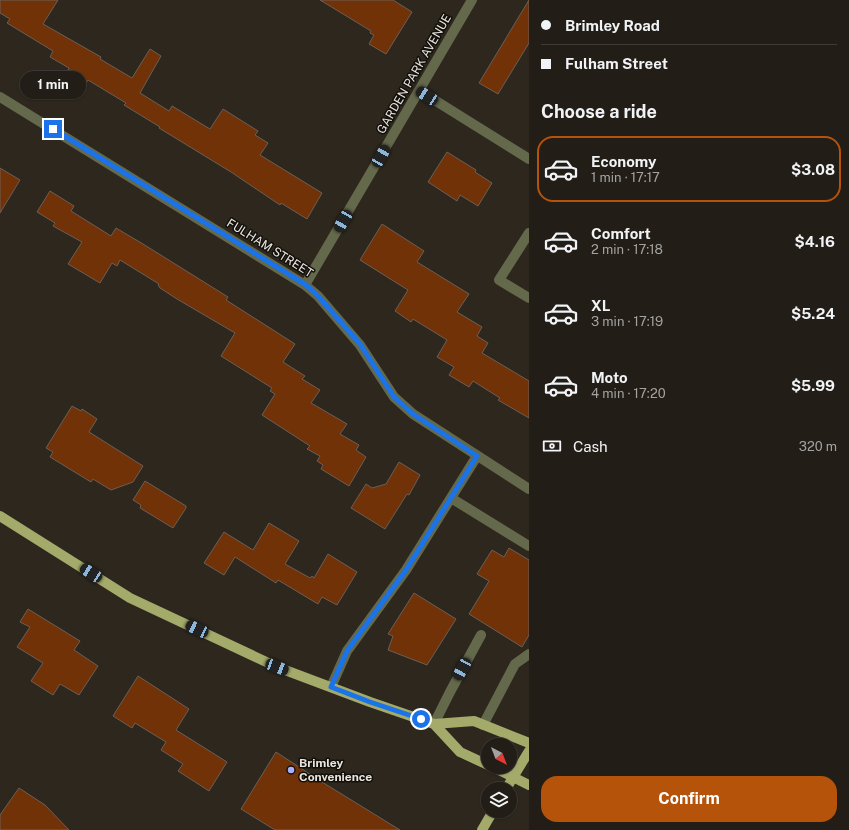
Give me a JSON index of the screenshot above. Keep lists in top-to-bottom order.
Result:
{
  "streets": {
    "street": ["GARDEN PARK AVENUE", "FULHAM STREET"]
  },
  "crossings": [
    ["GARDEN PARK AVENUE", "FULHAM STREET"]
  ],
  "places": ["Brimley Convenience"],
  "north": "bottom right",
  "page": {
    "banner": ["Brimley Road", "Fulham Street"],
    "bubble": "1 min",
    "heading": "Choose a ride",
    "list": [
      {
        "name": "Economy",
        "note": "1 min · 17:17",
        "value": "$3.08"
      },
      {
        "name": "Comfort",
        "note": "2 min · 17:18",
        "value": "$4.16"
      },
      {
        "name": "XL",
        "note": "3 min · 17:19",
        "value": "$5.24"
      },
      {
        "name": "Moto",
        "note": "4 min · 17:20",
        "value": "$5.99"
      }
    ],
    "pay": ["Cash", "320 m"],
    "buttons": "Confirm"
  }
}
